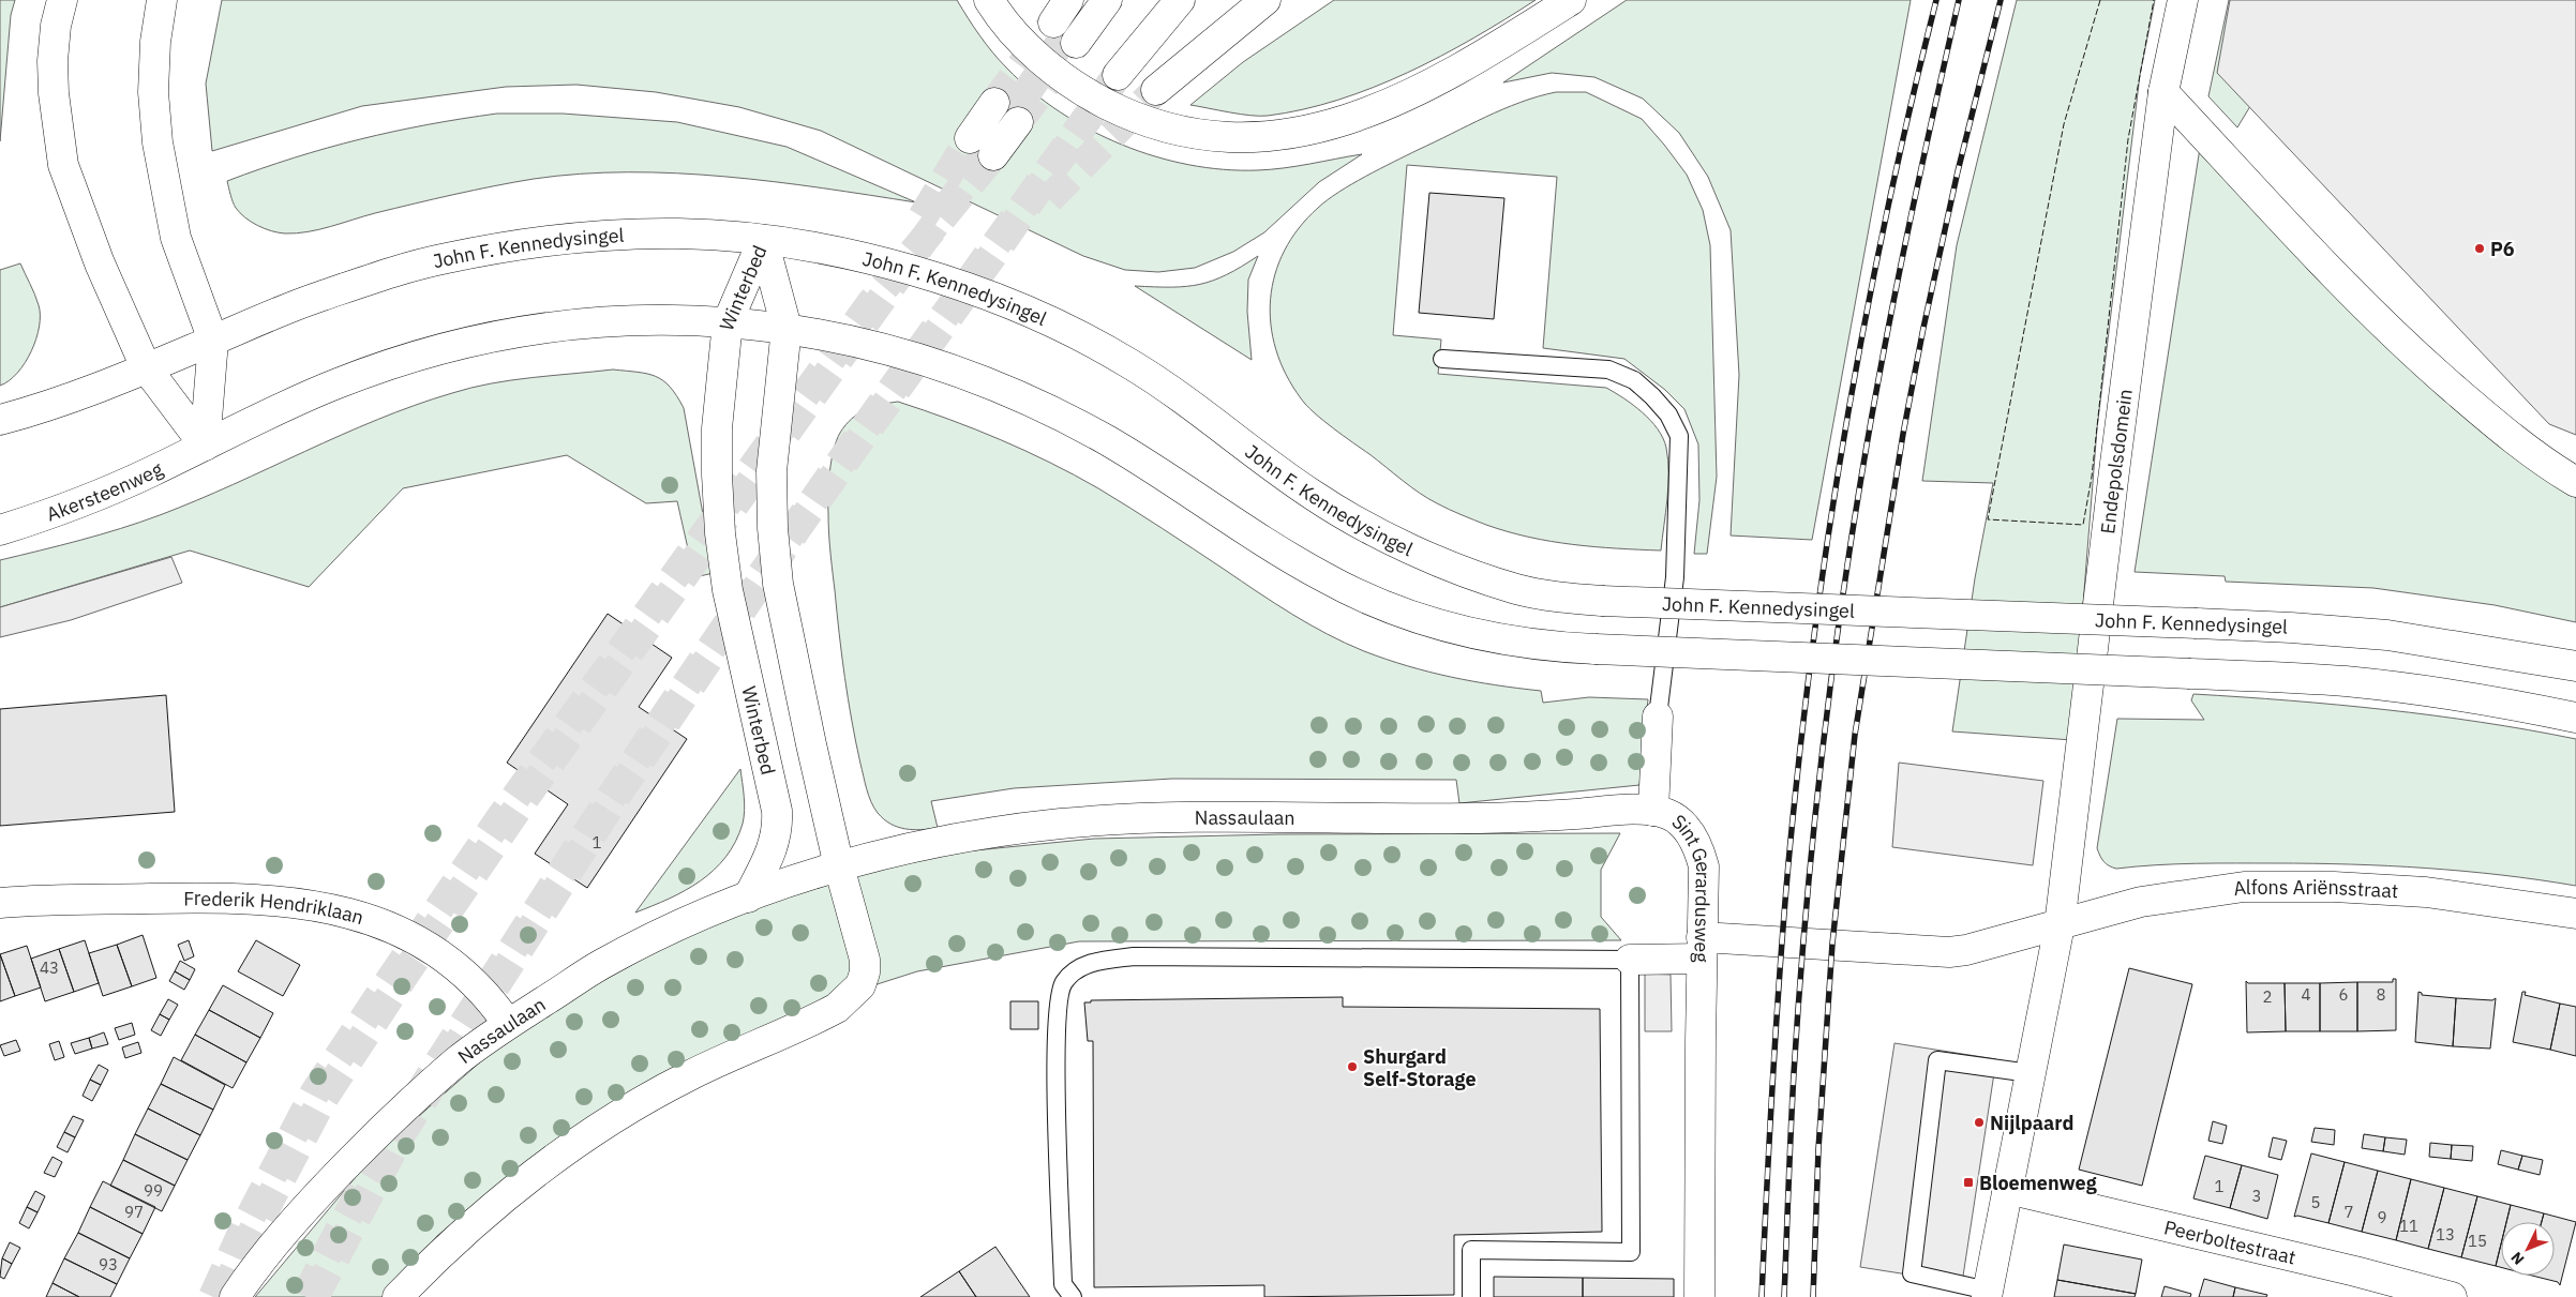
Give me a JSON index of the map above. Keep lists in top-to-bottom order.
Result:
{
  "streets": {
    "main road": [
      "John F. Kennedysingel",
      "Winterbed",
      "Endepolsdomein",
      "Akersteenweg",
      "Nassaulaan",
      "Alfons Ariënsstraat",
      "Sint Gerardusweg",
      "Frederik Hendriklaan",
      "Peerboltestraat"
    ]
  },
  "crossings": [
    ["John F. Kennedysingel", "Winterbed"],
    ["Winterbed", "Nassaulaan"],
    ["Endepolsdomein", "Alfons Ariënsstraat"],
    ["Nassaulaan", "Sint Gerardusweg"],
    ["Nassaulaan", "Frederik Hendriklaan"],
    ["Alfons Ariënsstraat", "Sint Gerardusweg"]
  ],
  "places": {
    "other": ["P6", "Shurgard Self-Storage", "Nijlpaard"],
    "transit": ["Bloemenweg"]
  },
  "house_numbers": [
    "1",
    "43",
    "4",
    "6",
    "8",
    "2",
    "1",
    "99",
    "3",
    "5",
    "97",
    "7",
    "9",
    "11",
    "13",
    "15",
    "93"
  ],
  "north": "bottom left"
}
